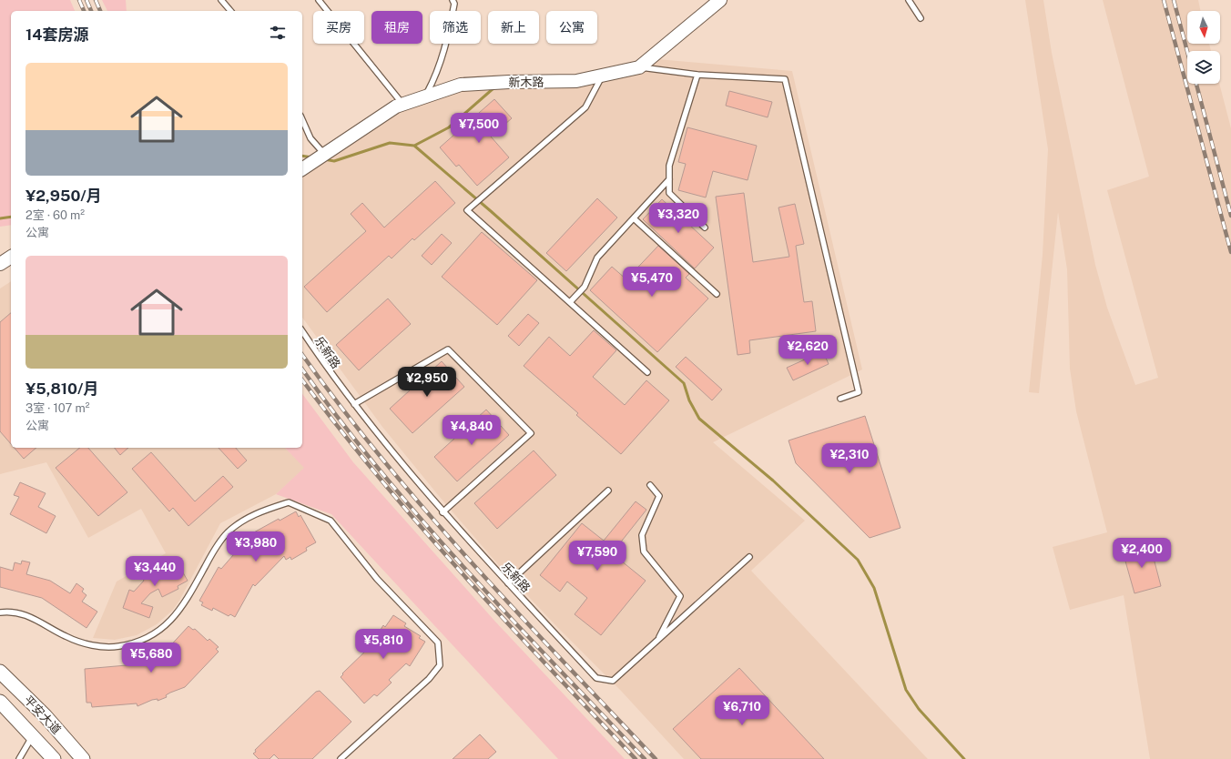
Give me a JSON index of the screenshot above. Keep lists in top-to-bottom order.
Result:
{
  "streets": {
    "main road": ["平安大道"],
    "street": ["新木路"],
    "lane": ["乐新路"]
  },
  "north": "bottom",
  "page": {
    "chip": [
      "买房",
      "租房",
      "筛选",
      "新上",
      "公寓"
    ],
    "heading": "14套房源",
    "list": [
      {
        "name": "¥2,950/月",
        "note": "2室 · 60 m² · 公寓"
      },
      {
        "name": "¥5,810/月",
        "note": "3室 · 107 m² · 公寓"
      }
    ],
    "price": [
      "¥7,500",
      "¥3,320",
      "¥5,470",
      "¥2,620",
      "¥2,950",
      "¥4,840",
      "¥2,310",
      "¥3,980",
      "¥2,400",
      "¥7,590",
      "¥3,440",
      "¥5,810",
      "¥5,680",
      "¥6,710"
    ]
  }
}
